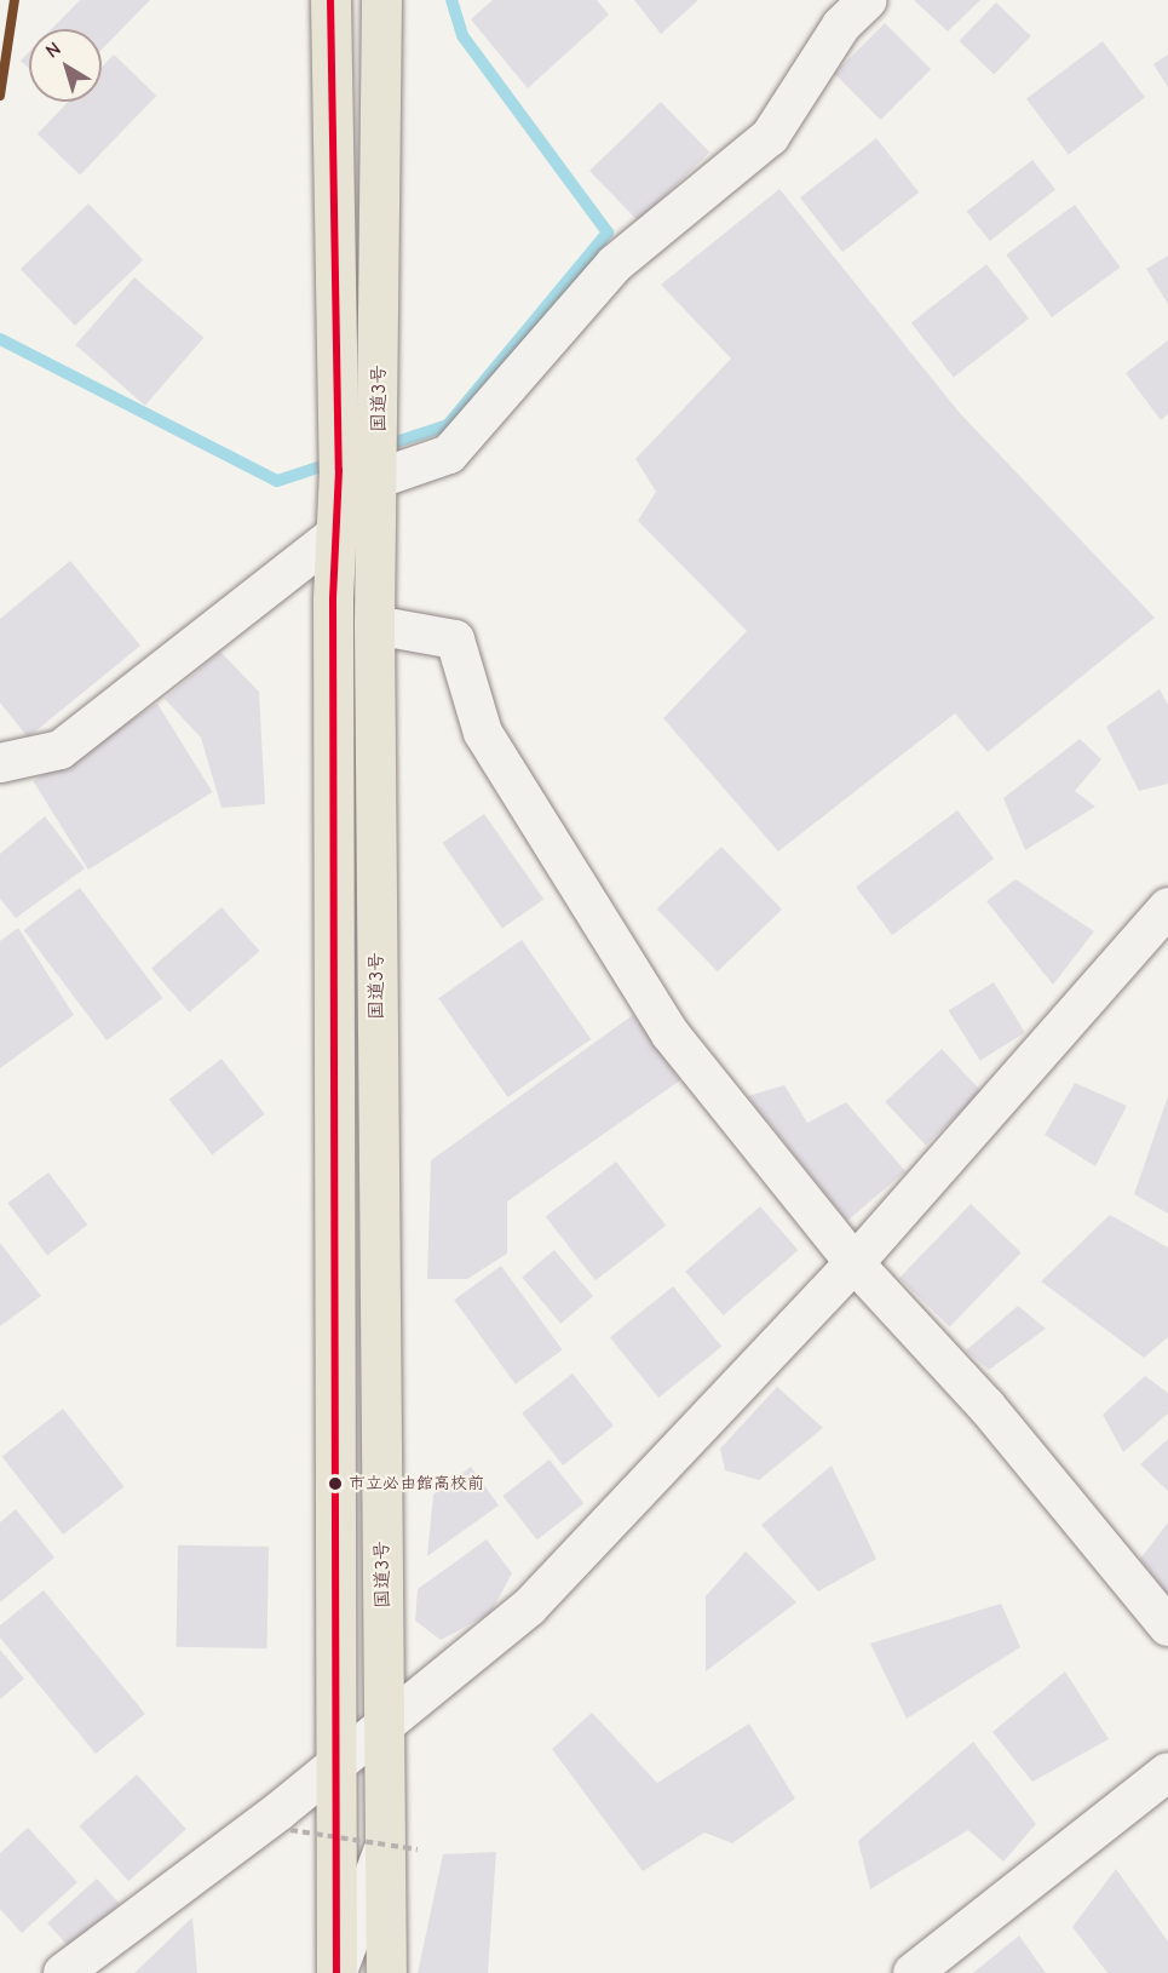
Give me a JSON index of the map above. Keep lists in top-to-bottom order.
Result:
{
  "streets": {
    "highway": ["国道3号"]
  },
  "places": ["市立必由館高校前"],
  "north": "top left"
}
